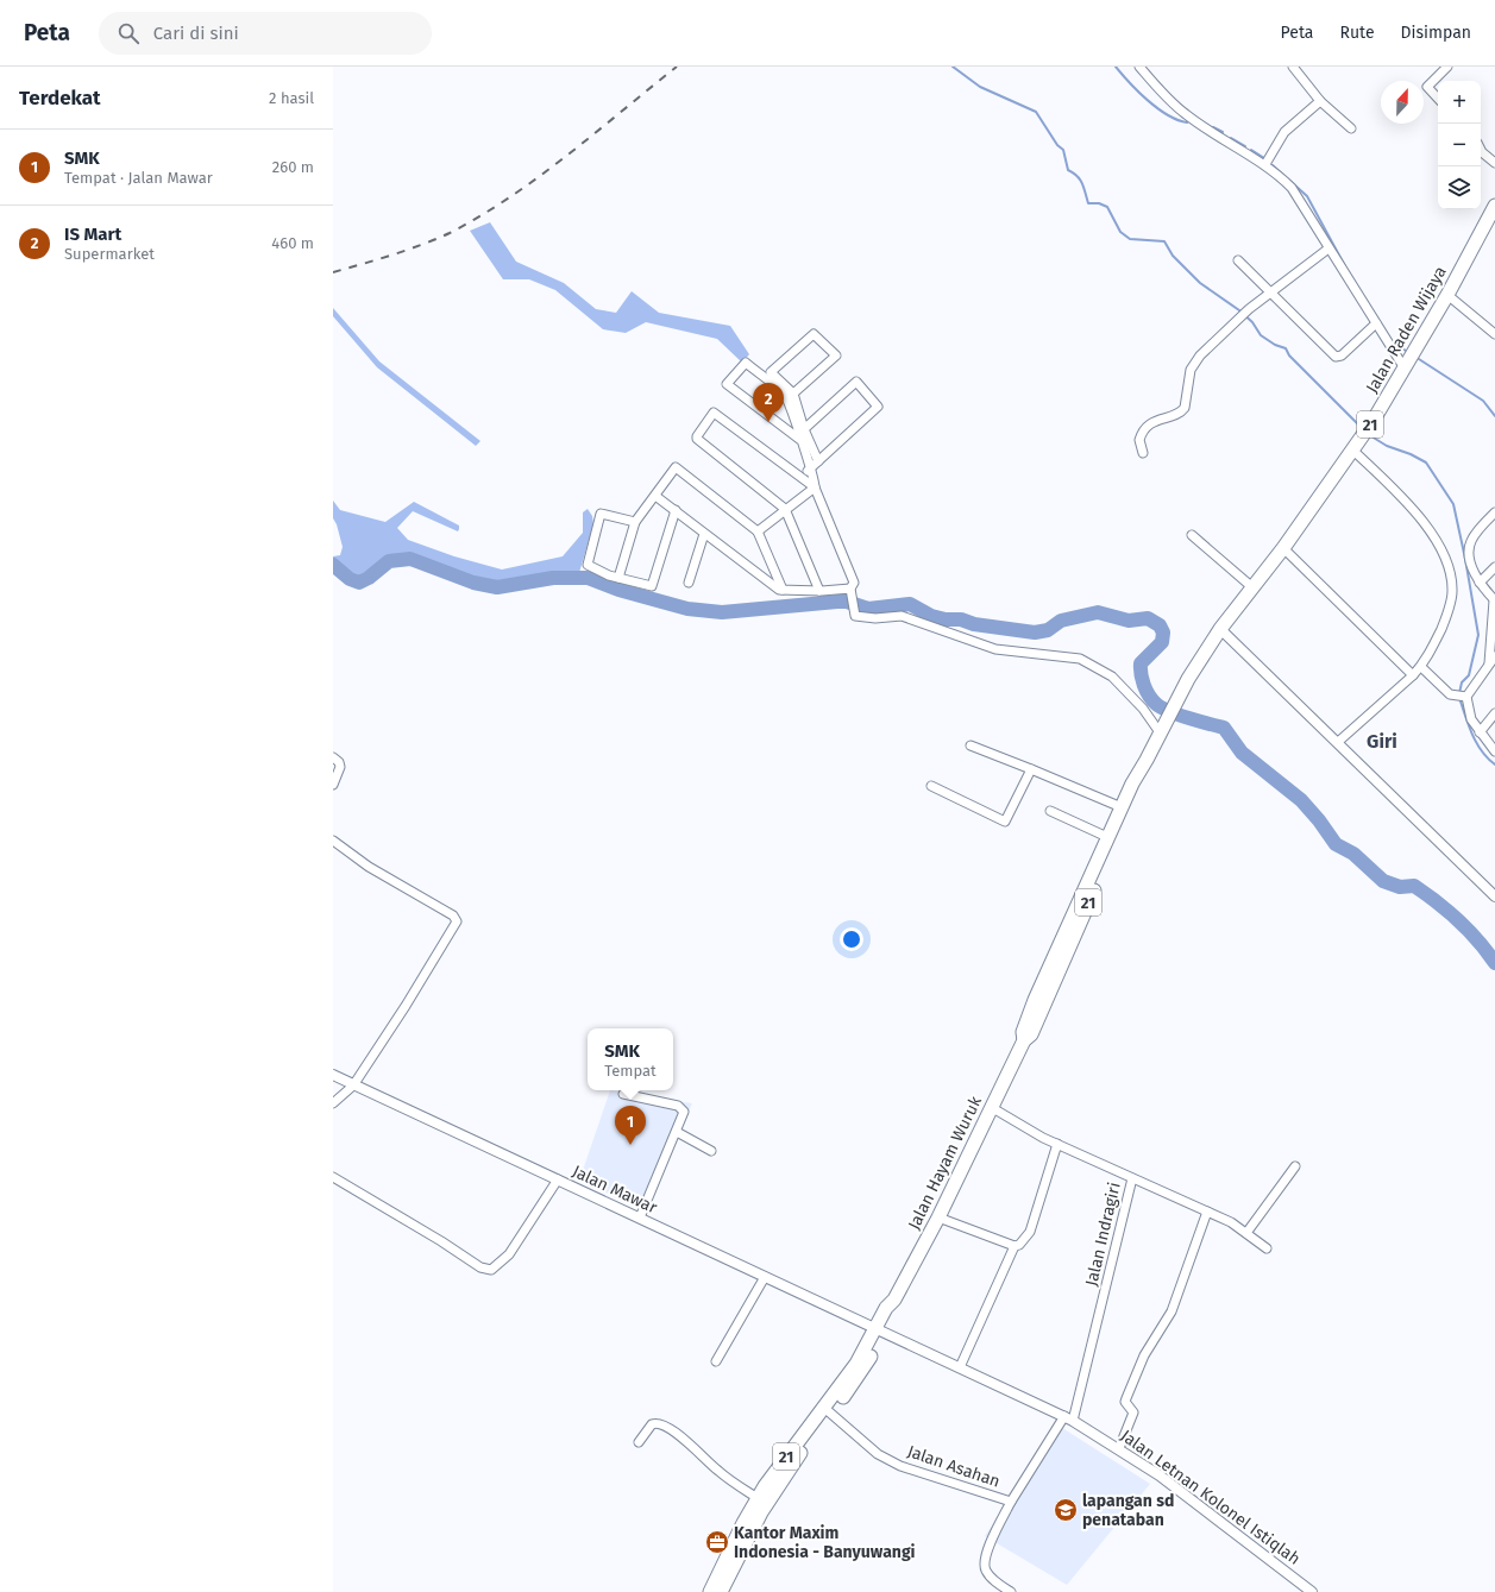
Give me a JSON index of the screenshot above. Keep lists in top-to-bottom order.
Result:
{
  "streets": {
    "highway": ["Jalan Raden Wijaya", "21", "Jalan Hayam Wuruk"],
    "street": [
      "Jalan Mawar",
      "Jalan Indragiri",
      "Jalan Asahan",
      "Jalan Letnan Kolonel Istiqlah"
    ]
  },
  "crossings": [
    ["Jalan Raden Wijaya", "Jalan Hayam Wuruk"],
    ["21", "Jalan Hayam Wuruk"],
    ["21", "Jalan Mawar"],
    ["21", "Jalan Asahan"],
    ["21", "Jalan Letnan Kolonel Istiqlah"],
    ["Jalan Hayam Wuruk", "Jalan Mawar"],
    ["Jalan Hayam Wuruk", "Jalan Indragiri"],
    ["Jalan Hayam Wuruk", "Jalan Letnan Kolonel Istiqlah"],
    ["Jalan Mawar", "Jalan Letnan Kolonel Istiqlah"],
    ["Jalan Indragiri", "Jalan Asahan"],
    ["Jalan Indragiri", "Jalan Letnan Kolonel Istiqlah"],
    ["Jalan Asahan", "Jalan Letnan Kolonel Istiqlah"]
  ],
  "districts": ["Giri"],
  "places": {
    "school or university": ["lapangan sd penataban"],
    "office": ["Kantor Maxim Indonesia - Banyuwangi"]
  },
  "north": "top",
  "page": {
    "header": "Peta",
    "search": "Cari di sini",
    "nav": ["Peta", "Rute", "Disimpan"],
    "heading": ["Terdekat", "2 hasil"],
    "map_buttons": ["+", "−"],
    "list": [
      {
        "mark": "1",
        "name": "SMK",
        "note": "Tempat · Jalan Mawar",
        "value": "260 m"
      },
      {
        "mark": "2",
        "name": "IS Mart",
        "note": "Supermarket",
        "value": "460 m"
      }
    ],
    "pins": ["2", "1"],
    "popup": ["SMK", "Tempat"]
  }
}
